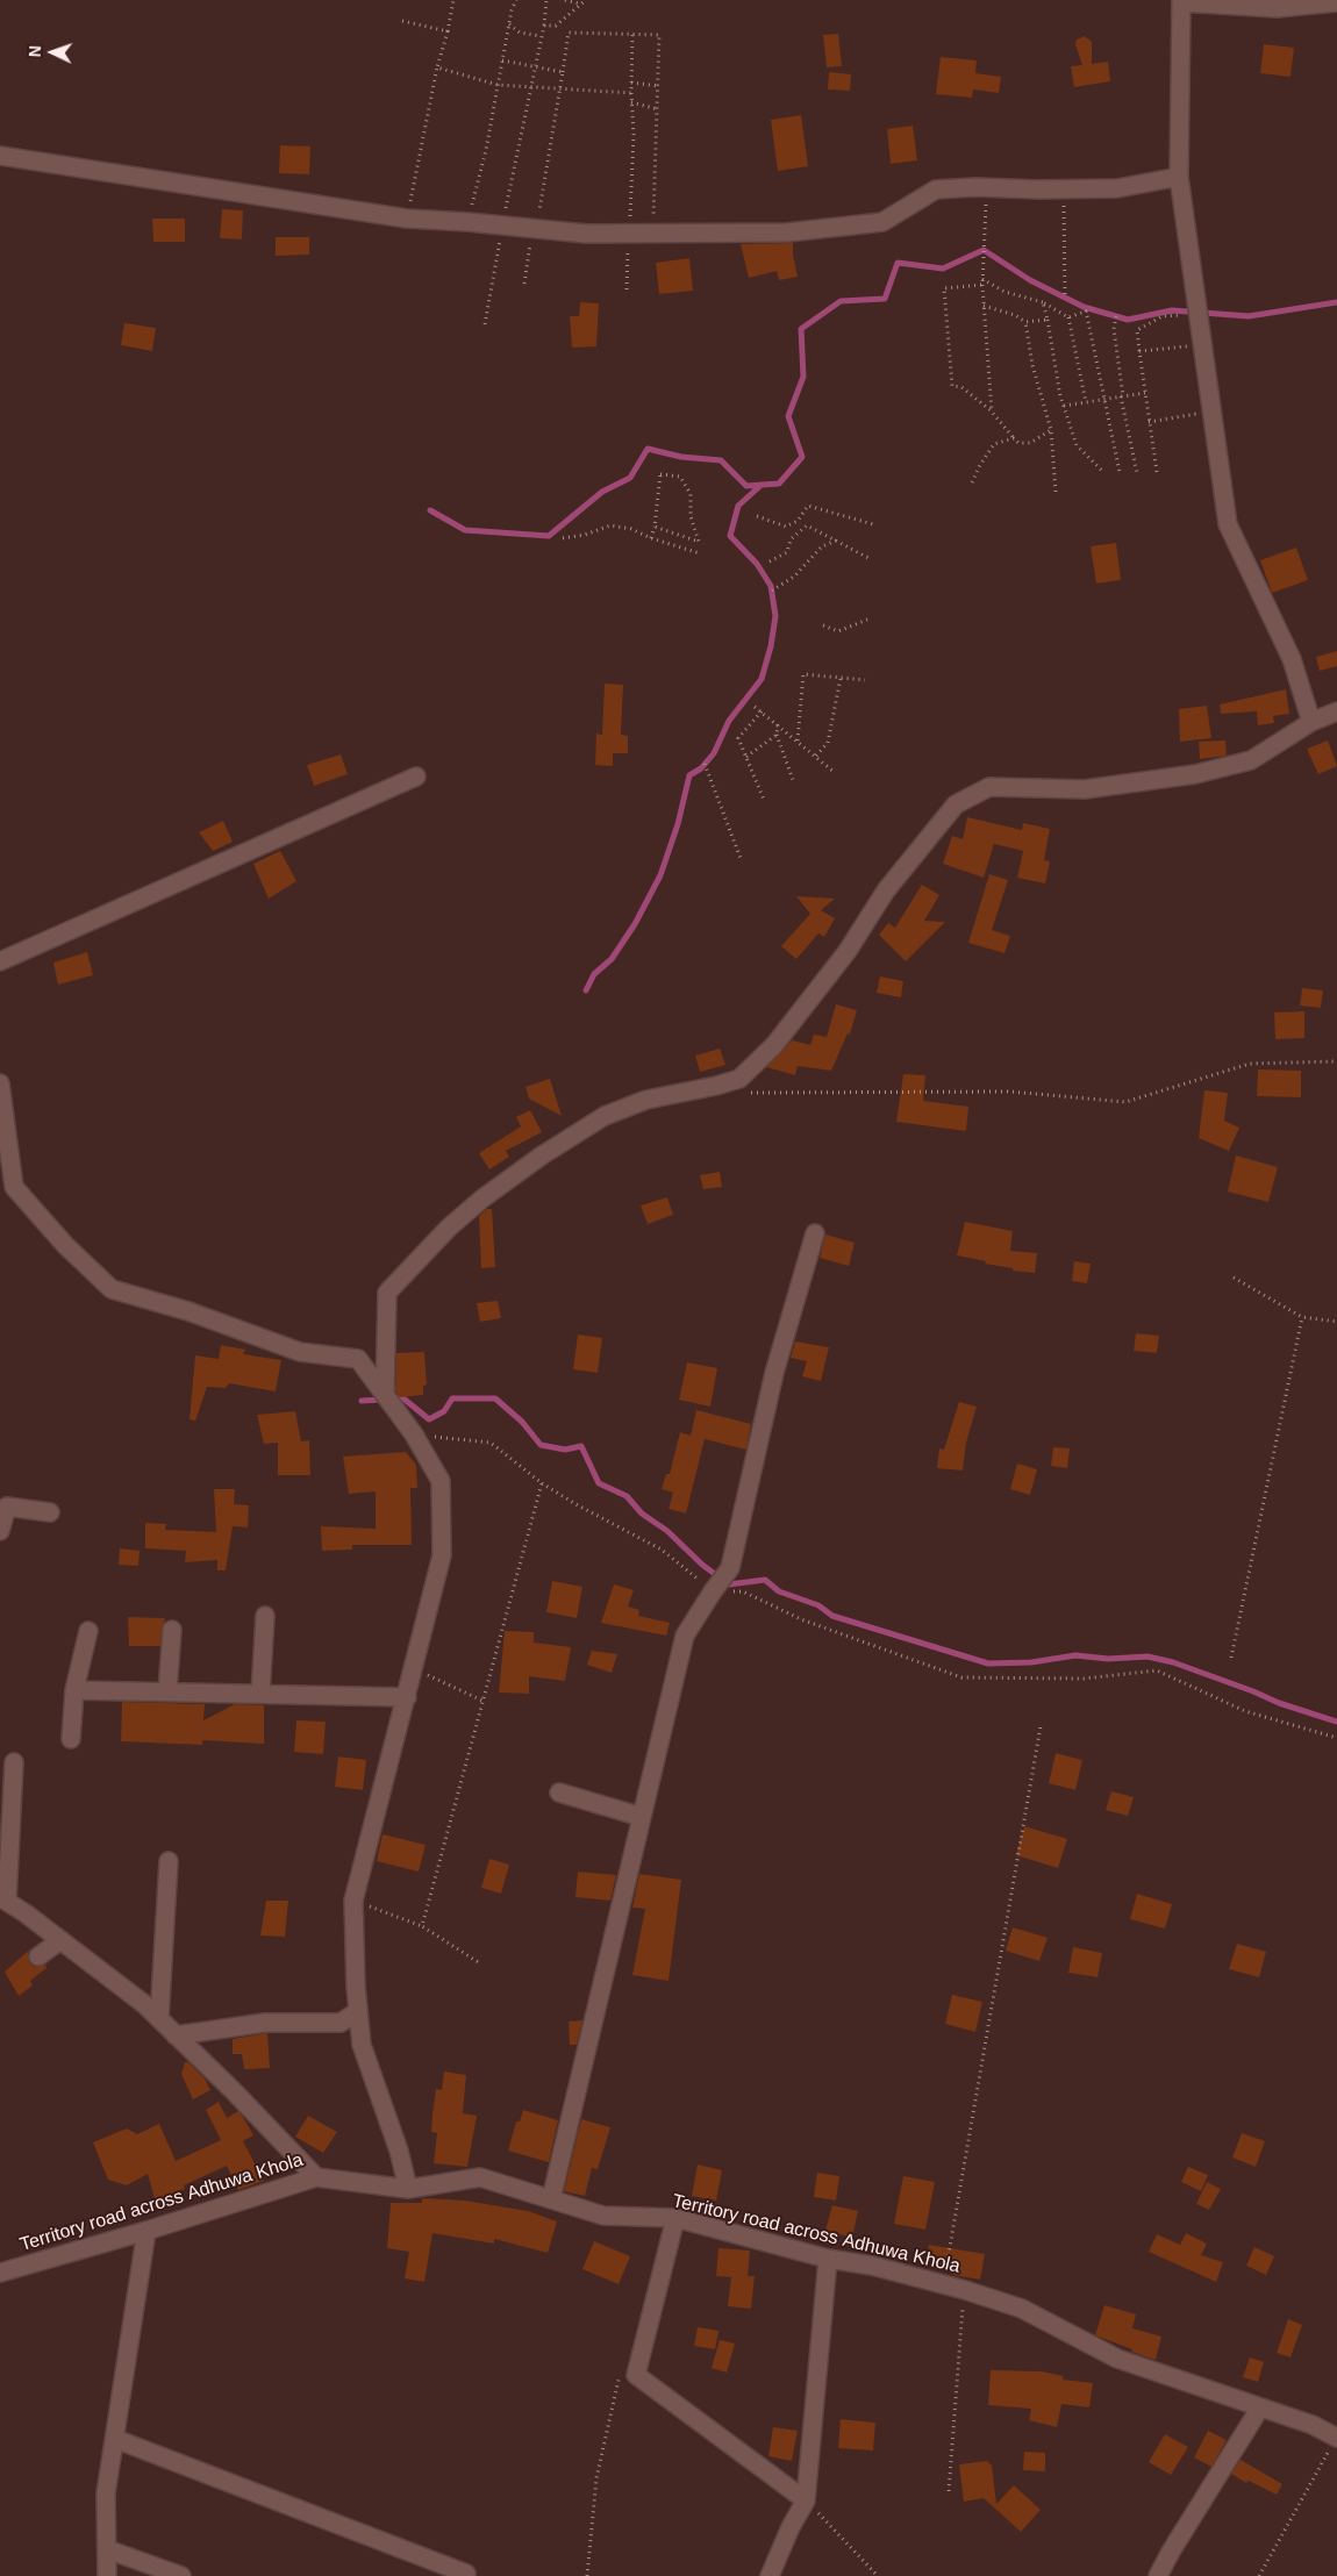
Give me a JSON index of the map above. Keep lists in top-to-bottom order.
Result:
{
  "streets": {
    "street": ["Territory road across Adhuwa Khola"]
  },
  "north": "left"
}
